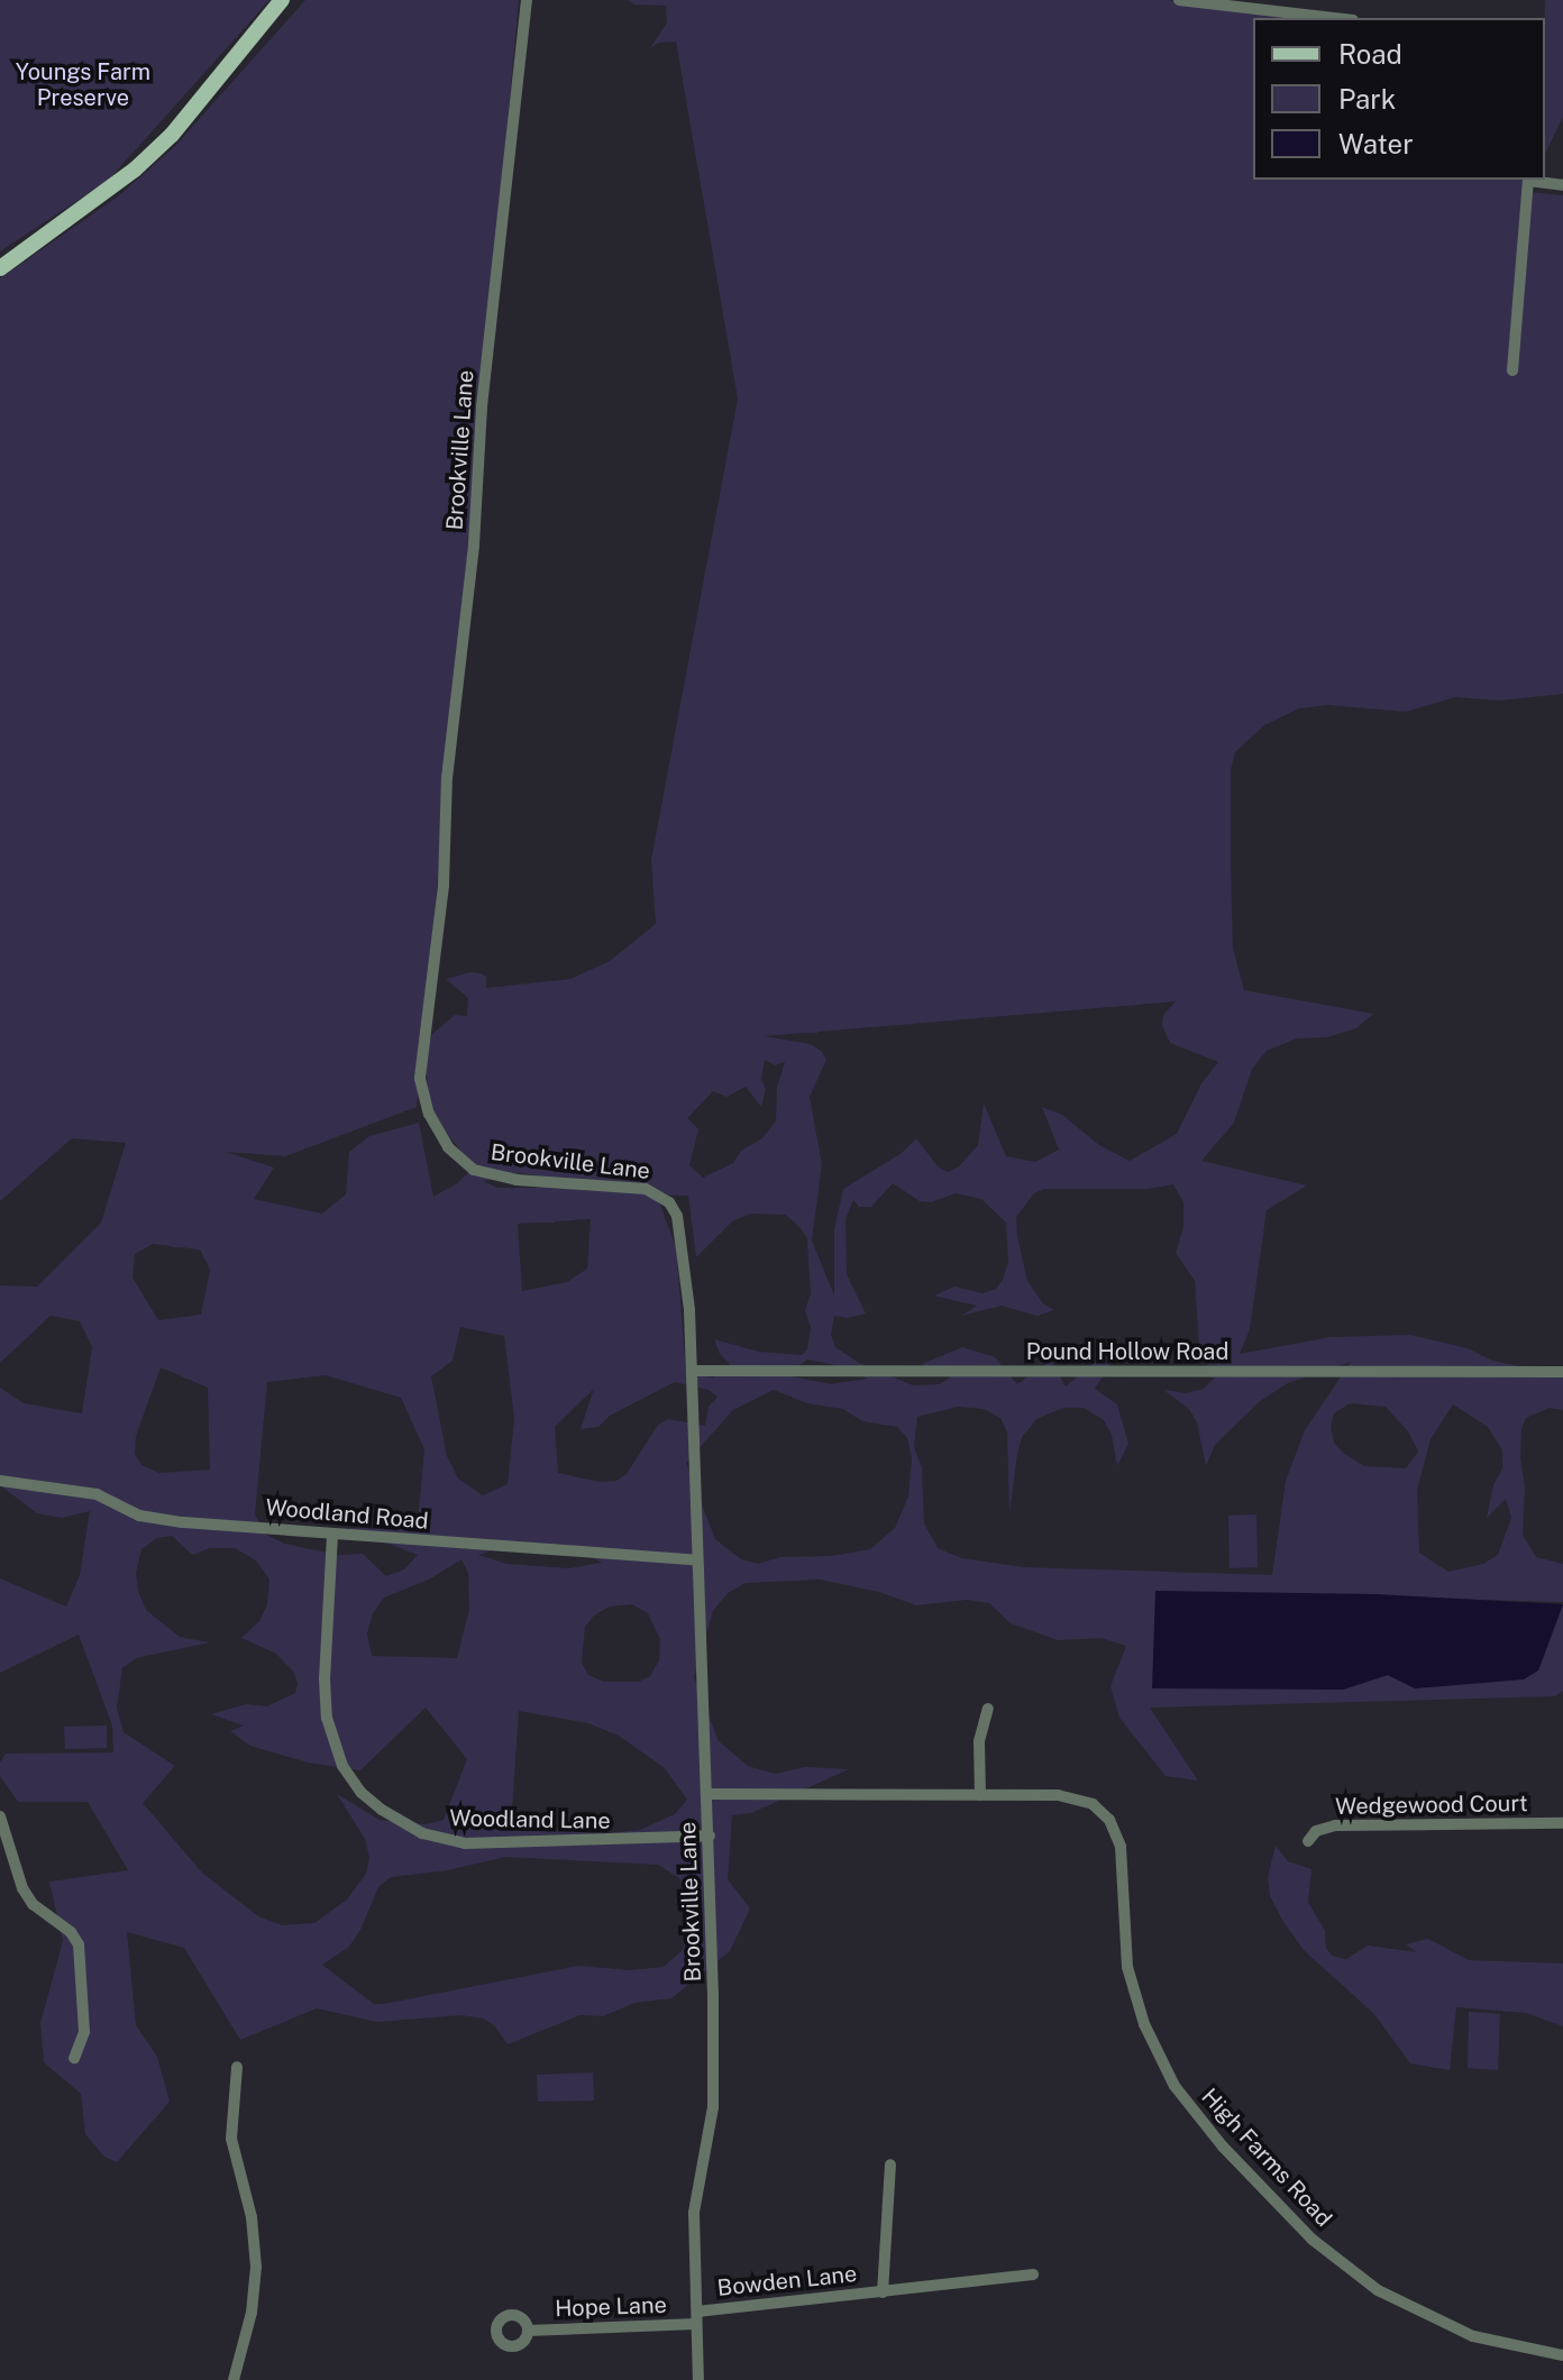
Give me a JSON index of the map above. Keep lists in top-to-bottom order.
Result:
{
  "streets": {
    "street": [
      "Brookville Lane",
      "Pound Hollow Road",
      "Woodland Road",
      "Wedgewood Court",
      "Woodland Lane",
      "High Farms Road",
      "Bowden Lane",
      "Hope Lane"
    ]
  },
  "crossings": [
    ["Brookville Lane", "Pound Hollow Road"],
    ["Brookville Lane", "Woodland Road"],
    ["Brookville Lane", "Woodland Lane"],
    ["Brookville Lane", "High Farms Road"],
    ["Brookville Lane", "Bowden Lane"],
    ["Brookville Lane", "Hope Lane"],
    ["Woodland Road", "Woodland Lane"],
    ["Bowden Lane", "Hope Lane"]
  ],
  "parks": ["Youngs Farm Preserve"],
  "legend": ["Road", "Park", "Water"]
}
